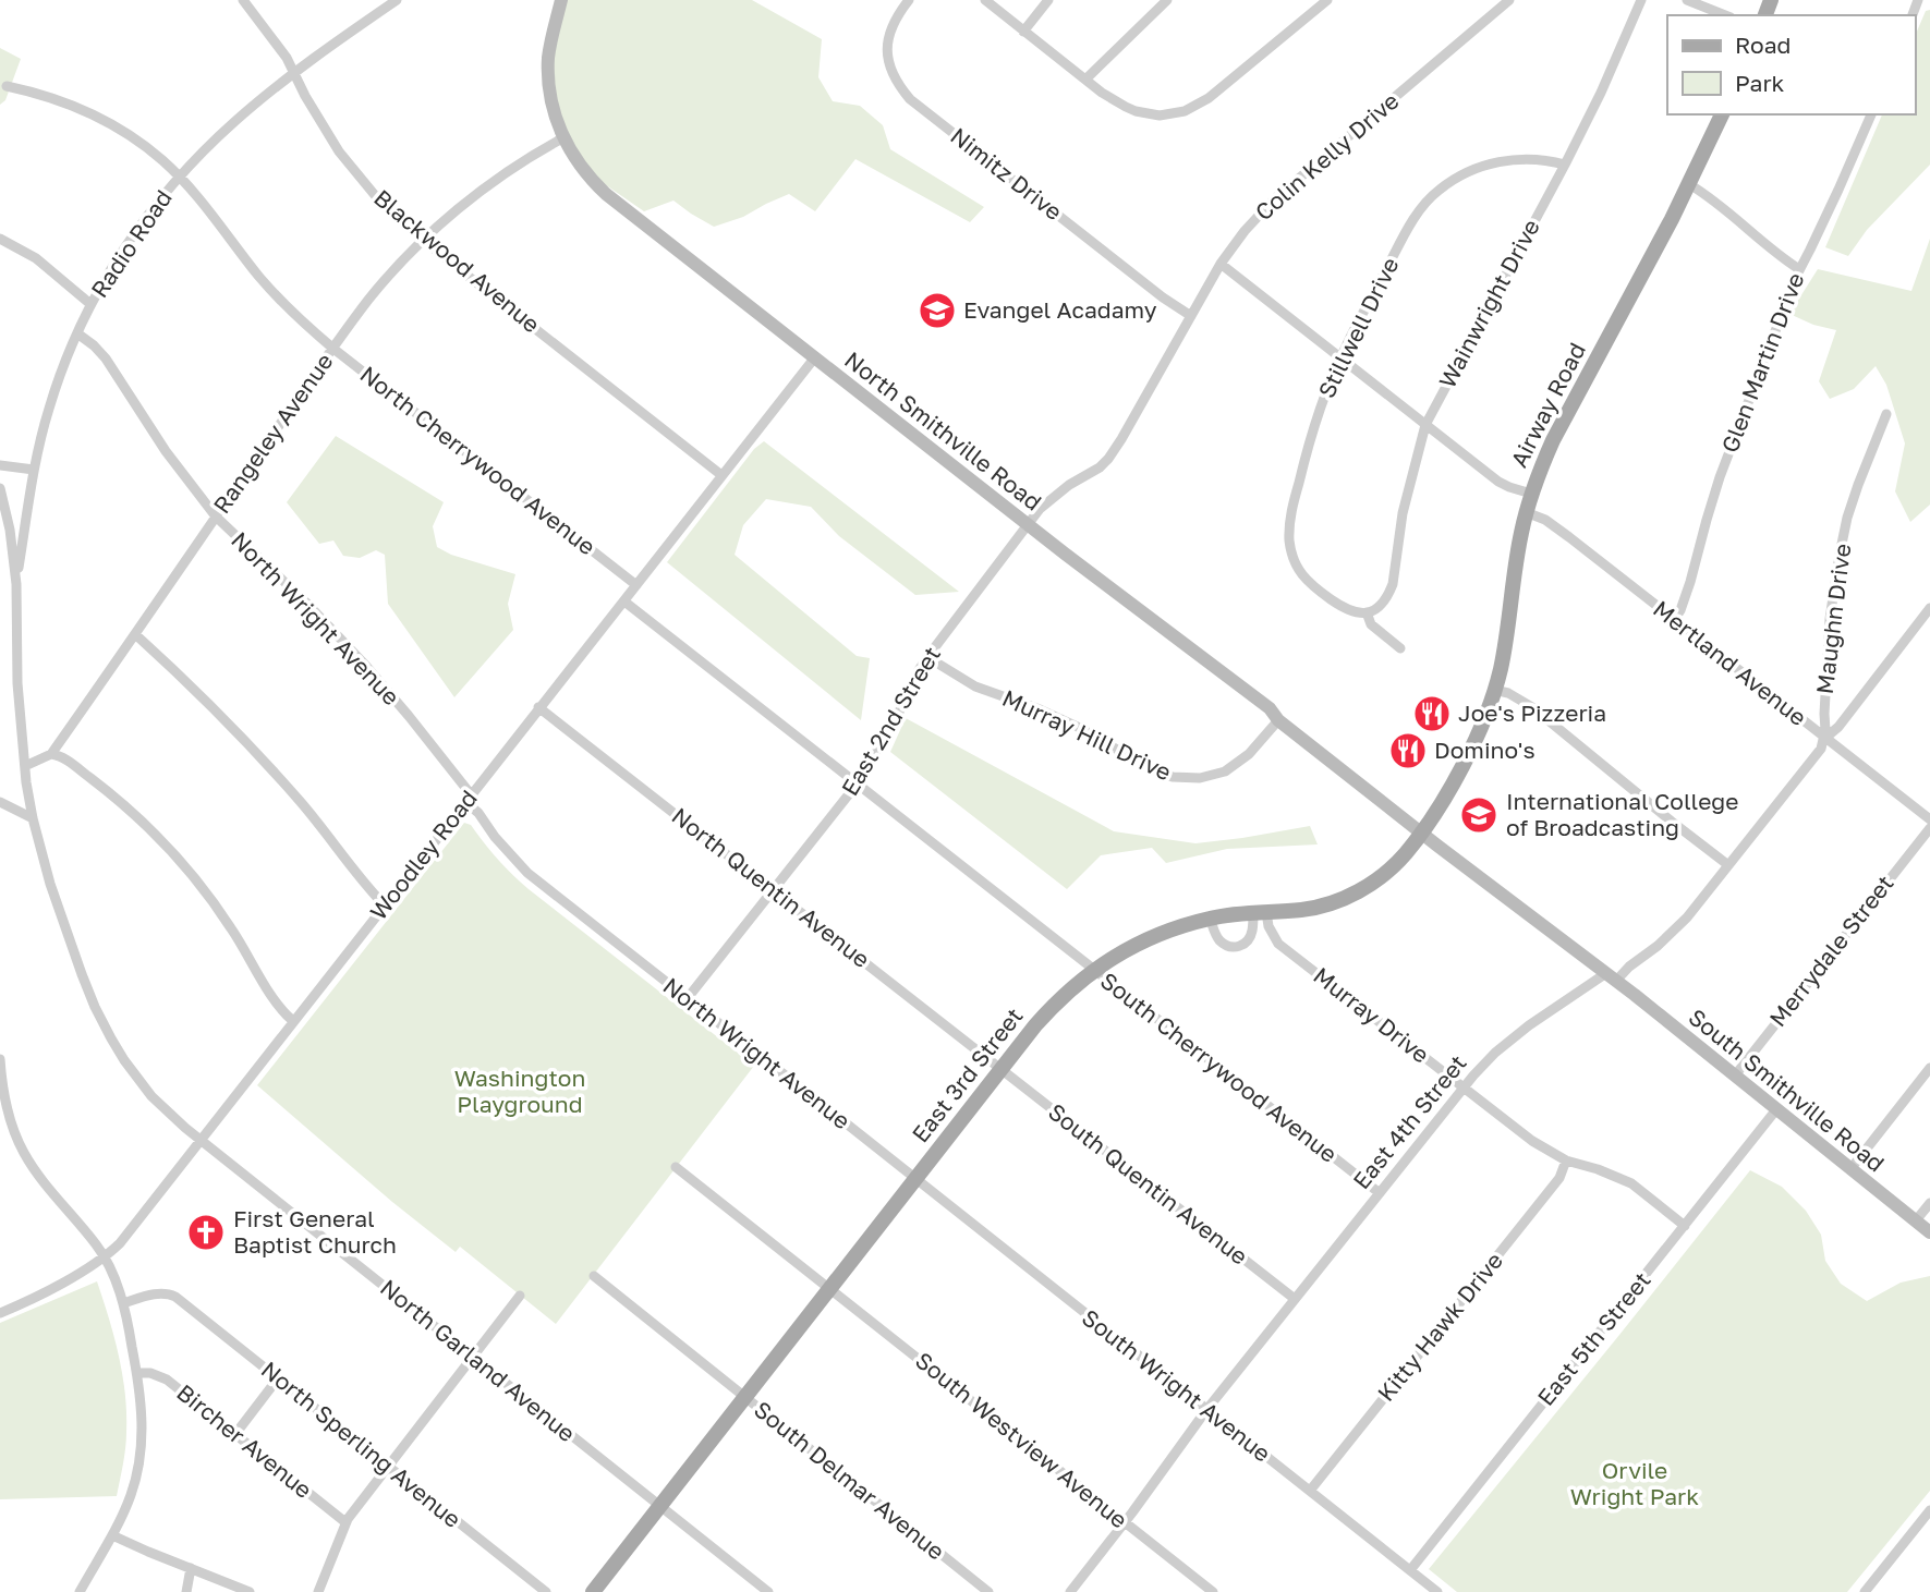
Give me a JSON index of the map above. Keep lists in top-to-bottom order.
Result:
{
  "streets": {
    "main road": [
      "Airway Road",
      "North Smithville Road",
      "East 3rd Street",
      "South Smithville Road"
    ],
    "street": [
      "Colin Kelly Drive",
      "Nimitz Drive",
      "Radio Road",
      "Blackwood Avenue",
      "Wainwright Drive",
      "Stillwell Drive",
      "Glen Martin Drive",
      "Rangeley Avenue",
      "North Cherrywood Avenue",
      "North Wright Avenue",
      "Maughn Drive",
      "Mertland Avenue",
      "East 2nd Street",
      "Murray Hill Drive",
      "Woodley Road",
      "North Quentin Avenue",
      "Merrydale Street",
      "Murray Drive",
      "South Cherrywood Avenue",
      "East 4th Street",
      "South Quentin Avenue",
      "Kitty Hawk Drive",
      "East 5th Street",
      "North Garland Avenue",
      "South Wright Avenue",
      "South Westview Avenue",
      "Bircher Avenue",
      "North Sperling Avenue",
      "South Delmar Avenue"
    ]
  },
  "crossings": [
    ["Colin Kelly Drive", "Nimitz Drive"],
    ["Colin Kelly Drive", "East 2nd Street"],
    ["Radio Road", "Blackwood Avenue"],
    ["Radio Road", "North Cherrywood Avenue"],
    ["Radio Road", "North Wright Avenue"],
    ["Radio Road", "North Garland Avenue"],
    ["Blackwood Avenue", "Rangeley Avenue"],
    ["Blackwood Avenue", "Woodley Road"],
    ["Wainwright Drive", "Stillwell Drive"],
    ["Glen Martin Drive", "Mertland Avenue"],
    ["Airway Road", "Mertland Avenue"],
    ["Airway Road", "East 3rd Street"],
    ["North Smithville Road", "Rangeley Avenue"],
    ["North Smithville Road", "East 2nd Street"],
    ["North Smithville Road", "Murray Hill Drive"],
    ["North Smithville Road", "Woodley Road"],
    ["North Smithville Road", "East 3rd Street"],
    ["North Smithville Road", "South Smithville Road"],
    ["Rangeley Avenue", "North Cherrywood Avenue"],
    ["Rangeley Avenue", "North Wright Avenue"],
    ["North Cherrywood Avenue", "Woodley Road"],
    ["North Wright Avenue", "East 2nd Street"],
    ["North Wright Avenue", "Woodley Road"],
    ["North Wright Avenue", "East 3rd Street"],
    ["North Wright Avenue", "South Wright Avenue"],
    ["Maughn Drive", "Mertland Avenue"],
    ["Maughn Drive", "East 4th Street"],
    ["Mertland Avenue", "East 4th Street"],
    ["East 2nd Street", "Murray Hill Drive"],
    ["East 2nd Street", "North Quentin Avenue"],
    ["Woodley Road", "North Quentin Avenue"],
    ["Woodley Road", "North Garland Avenue"],
    ["North Quentin Avenue", "East 3rd Street"],
    ["North Quentin Avenue", "South Quentin Avenue"],
    ["Merrydale Street", "South Smithville Road"],
    ["Murray Drive", "East 3rd Street"],
    ["Murray Drive", "East 4th Street"],
    ["Murray Drive", "Kitty Hawk Drive"],
    ["Murray Drive", "East 5th Street"],
    ["South Cherrywood Avenue", "East 3rd Street"],
    ["South Cherrywood Avenue", "East 4th Street"],
    ["East 3rd Street", "South Smithville Road"],
    ["East 3rd Street", "South Quentin Avenue"],
    ["East 3rd Street", "North Garland Avenue"],
    ["East 3rd Street", "South Wright Avenue"],
    ["East 3rd Street", "South Westview Avenue"],
    ["East 3rd Street", "South Delmar Avenue"],
    ["South Smithville Road", "East 4th Street"],
    ["South Smithville Road", "East 5th Street"],
    ["East 4th Street", "South Quentin Avenue"],
    ["East 4th Street", "South Wright Avenue"],
    ["East 4th Street", "South Westview Avenue"],
    ["Kitty Hawk Drive", "South Wright Avenue"],
    ["East 5th Street", "South Wright Avenue"]
  ],
  "parks": ["Washington Playground", "Orvile Wright Park"],
  "places": {
    "school or university": ["Evangel Acadamy", "International College of Broadcasting"],
    "restaurant": ["Joe's Pizzeria", "Domino's"],
    "church": ["First General Baptist Church"]
  },
  "legend": ["Road", "Park"]
}
